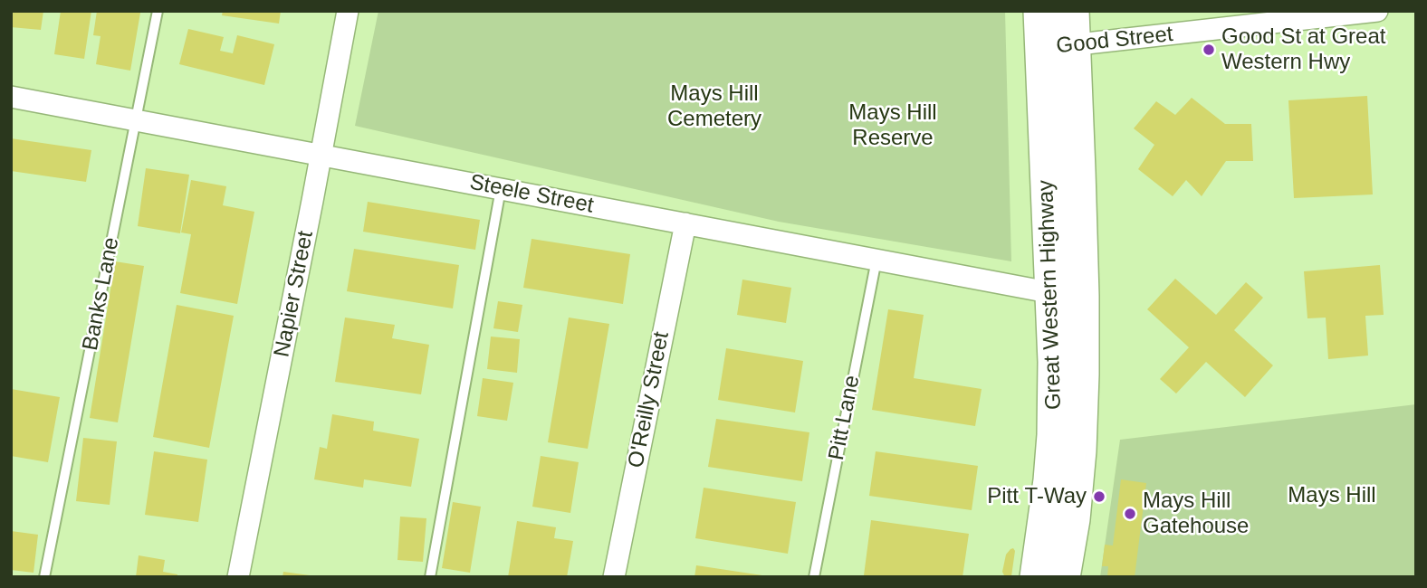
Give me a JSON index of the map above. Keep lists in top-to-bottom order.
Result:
{
  "streets": {
    "highway": ["Great Western Highway"],
    "street": [
      "Good Street",
      "Steele Street",
      "Napier Street",
      "O'Reilly Street"
    ],
    "lane": ["Banks Lane", "Pitt Lane"]
  },
  "crossings": [
    ["Good Street", "Great Western Highway"],
    ["Steele Street", "Banks Lane"],
    ["Steele Street", "Napier Street"],
    ["Steele Street", "Great Western Highway"],
    ["Steele Street", "O'Reilly Street"],
    ["Steele Street", "Pitt Lane"]
  ],
  "parks": ["Mays Hill Cemetery", "Mays Hill Reserve", "Mays Hill"],
  "places": ["Good St at Great Western Hwy", "Pitt T-Way", "Mays Hill Gatehouse"]
}
